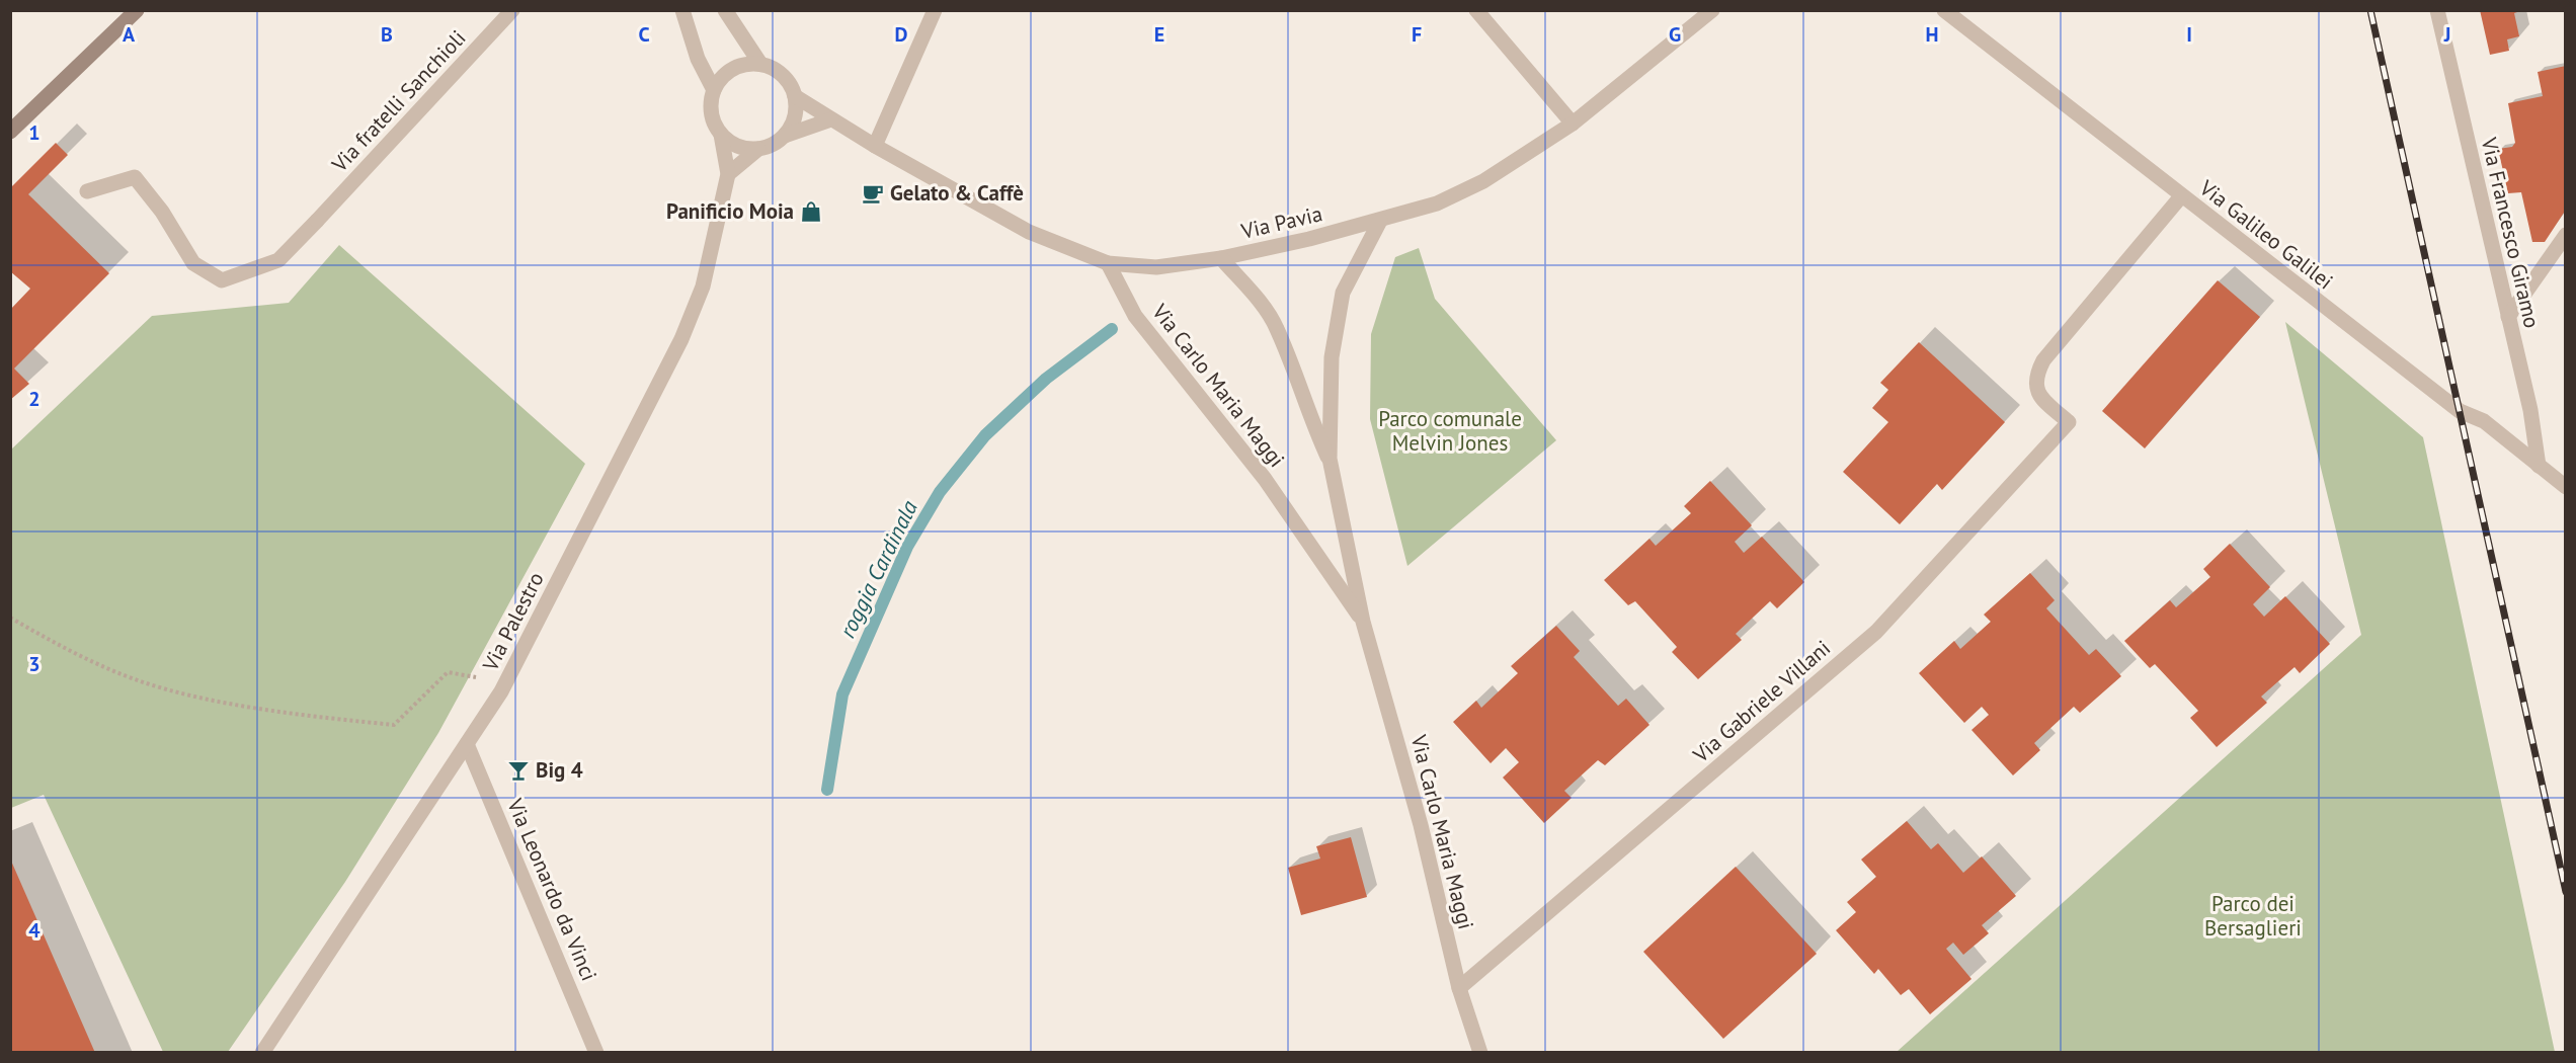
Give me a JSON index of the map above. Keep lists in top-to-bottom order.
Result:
{
  "streets": {
    "street": [
      "Via fratelli Sanchioli",
      "Via Pavia",
      "Via Francesco Giramo",
      "Via Galileo Galilei",
      "Via Carlo Maria Maggi",
      "Via Palestro",
      "Via Gabriele Villani",
      "Via Leonardo da Vinci"
    ]
  },
  "crossings": [
    ["Via Pavia", "Via Carlo Maria Maggi"],
    ["Via Pavia", "Via Palestro"],
    ["Via Francesco Giramo", "Via Galileo Galilei"],
    ["Via Galileo Galilei", "Via Gabriele Villani"],
    ["Via Carlo Maria Maggi", "Via Gabriele Villani"],
    ["Via Palestro", "Via Leonardo da Vinci"]
  ],
  "water": ["roggia Cardinala"],
  "parks": ["Parco comunale Melvin Jones", "Parco dei Bersaglieri"],
  "places": {
    "cafe": ["Gelato & Caffè"],
    "shop": ["Panificio Moia"],
    "bar": ["Big 4"]
  },
  "grid": {
    "columns": [
      "A",
      "B",
      "C",
      "D",
      "E",
      "F",
      "G",
      "H",
      "I",
      "J"
    ],
    "rows": [
      "1",
      "2",
      "3",
      "4"
    ]
  }
}
